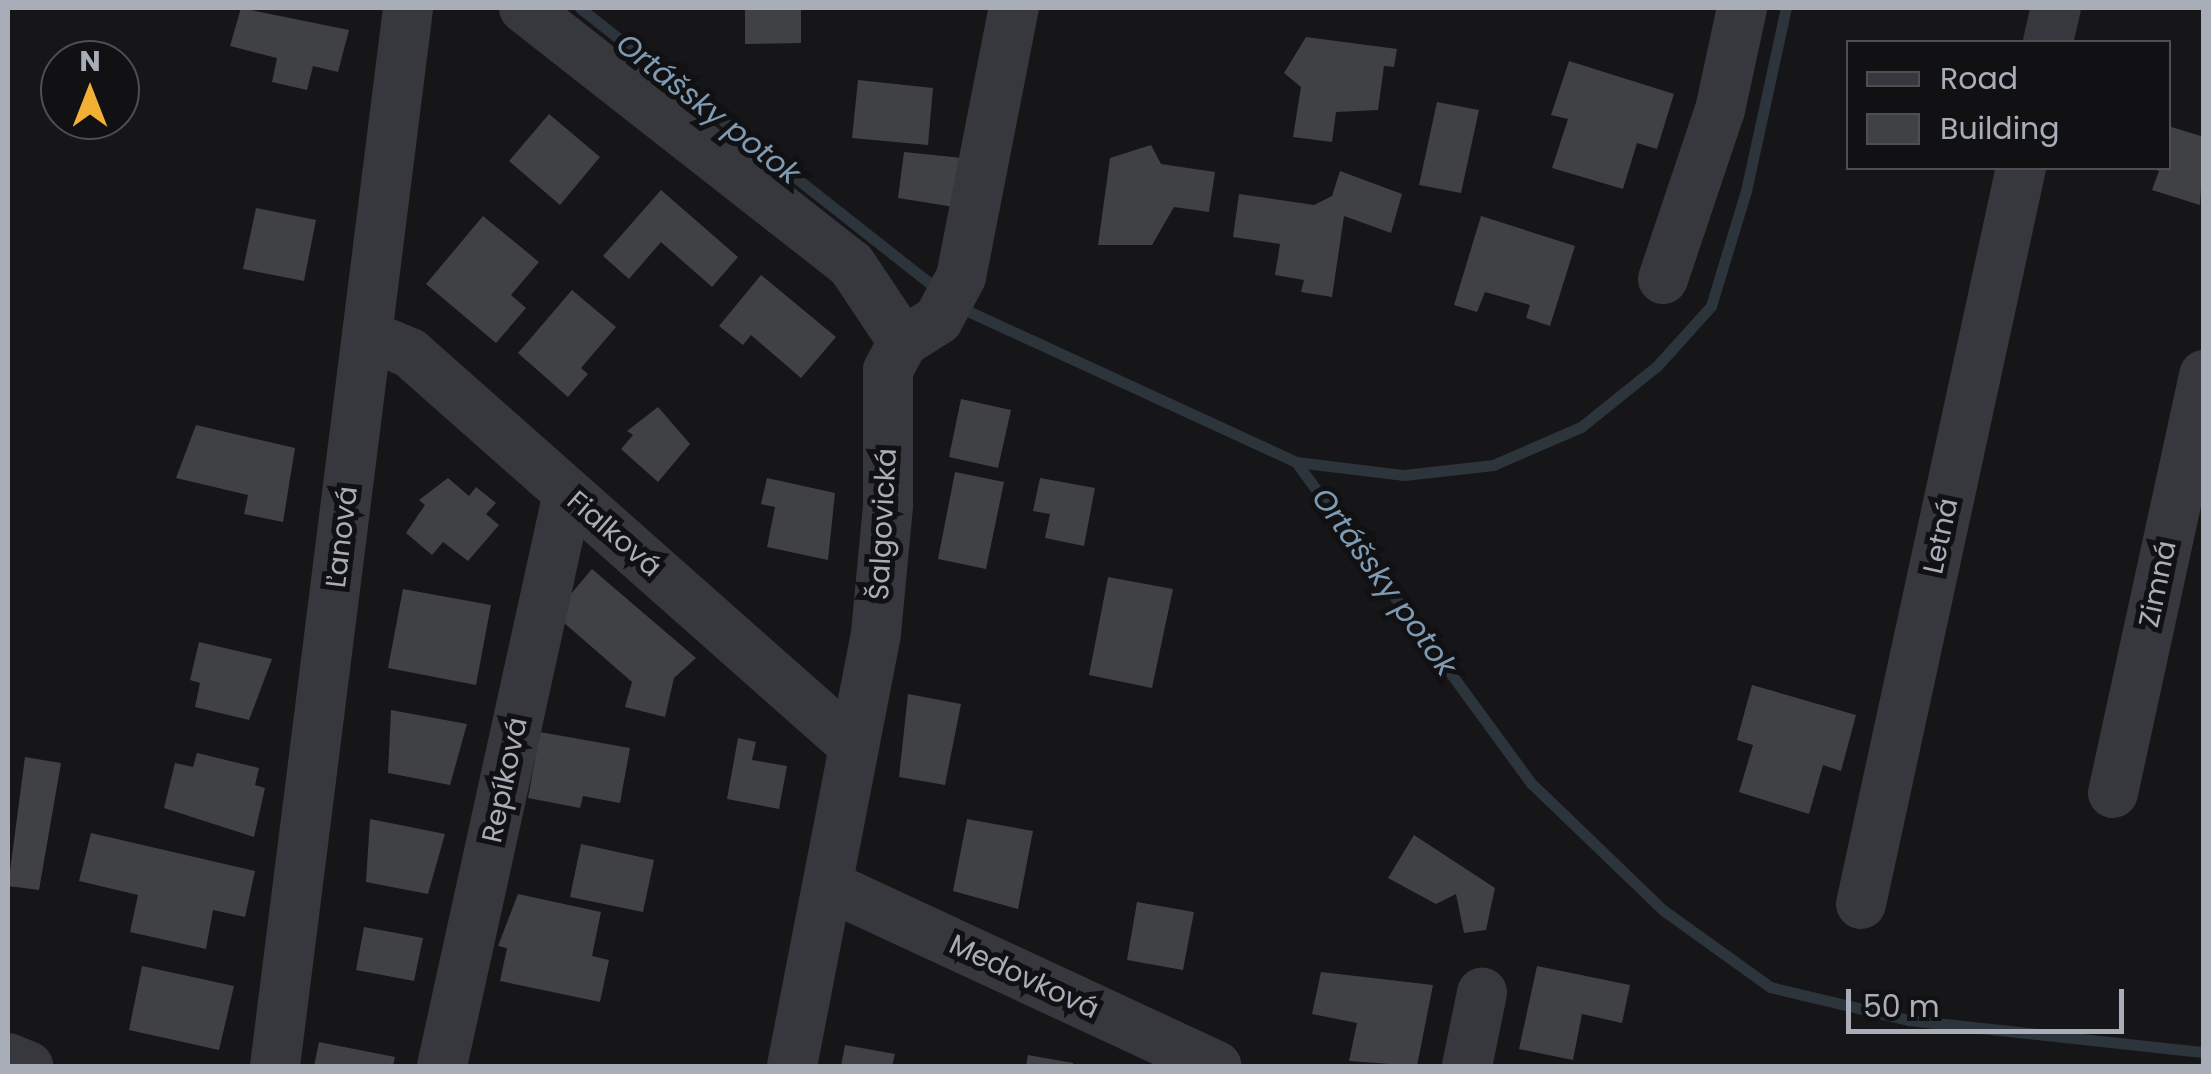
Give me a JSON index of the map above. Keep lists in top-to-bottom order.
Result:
{
  "streets": {
    "street": [
      "Šalgovická",
      "Fialková",
      "Letná",
      "Ľanová",
      "Zimná",
      "Repíková",
      "Medovková"
    ]
  },
  "crossings": [
    ["Šalgovická", "Fialková"],
    ["Šalgovická", "Medovková"],
    ["Fialková", "Ľanová"],
    ["Fialková", "Repíková"]
  ],
  "water": ["Ortášsky potok"],
  "legend": ["Road", "Building"],
  "scale_bar": "50 m",
  "north": "top"
}
